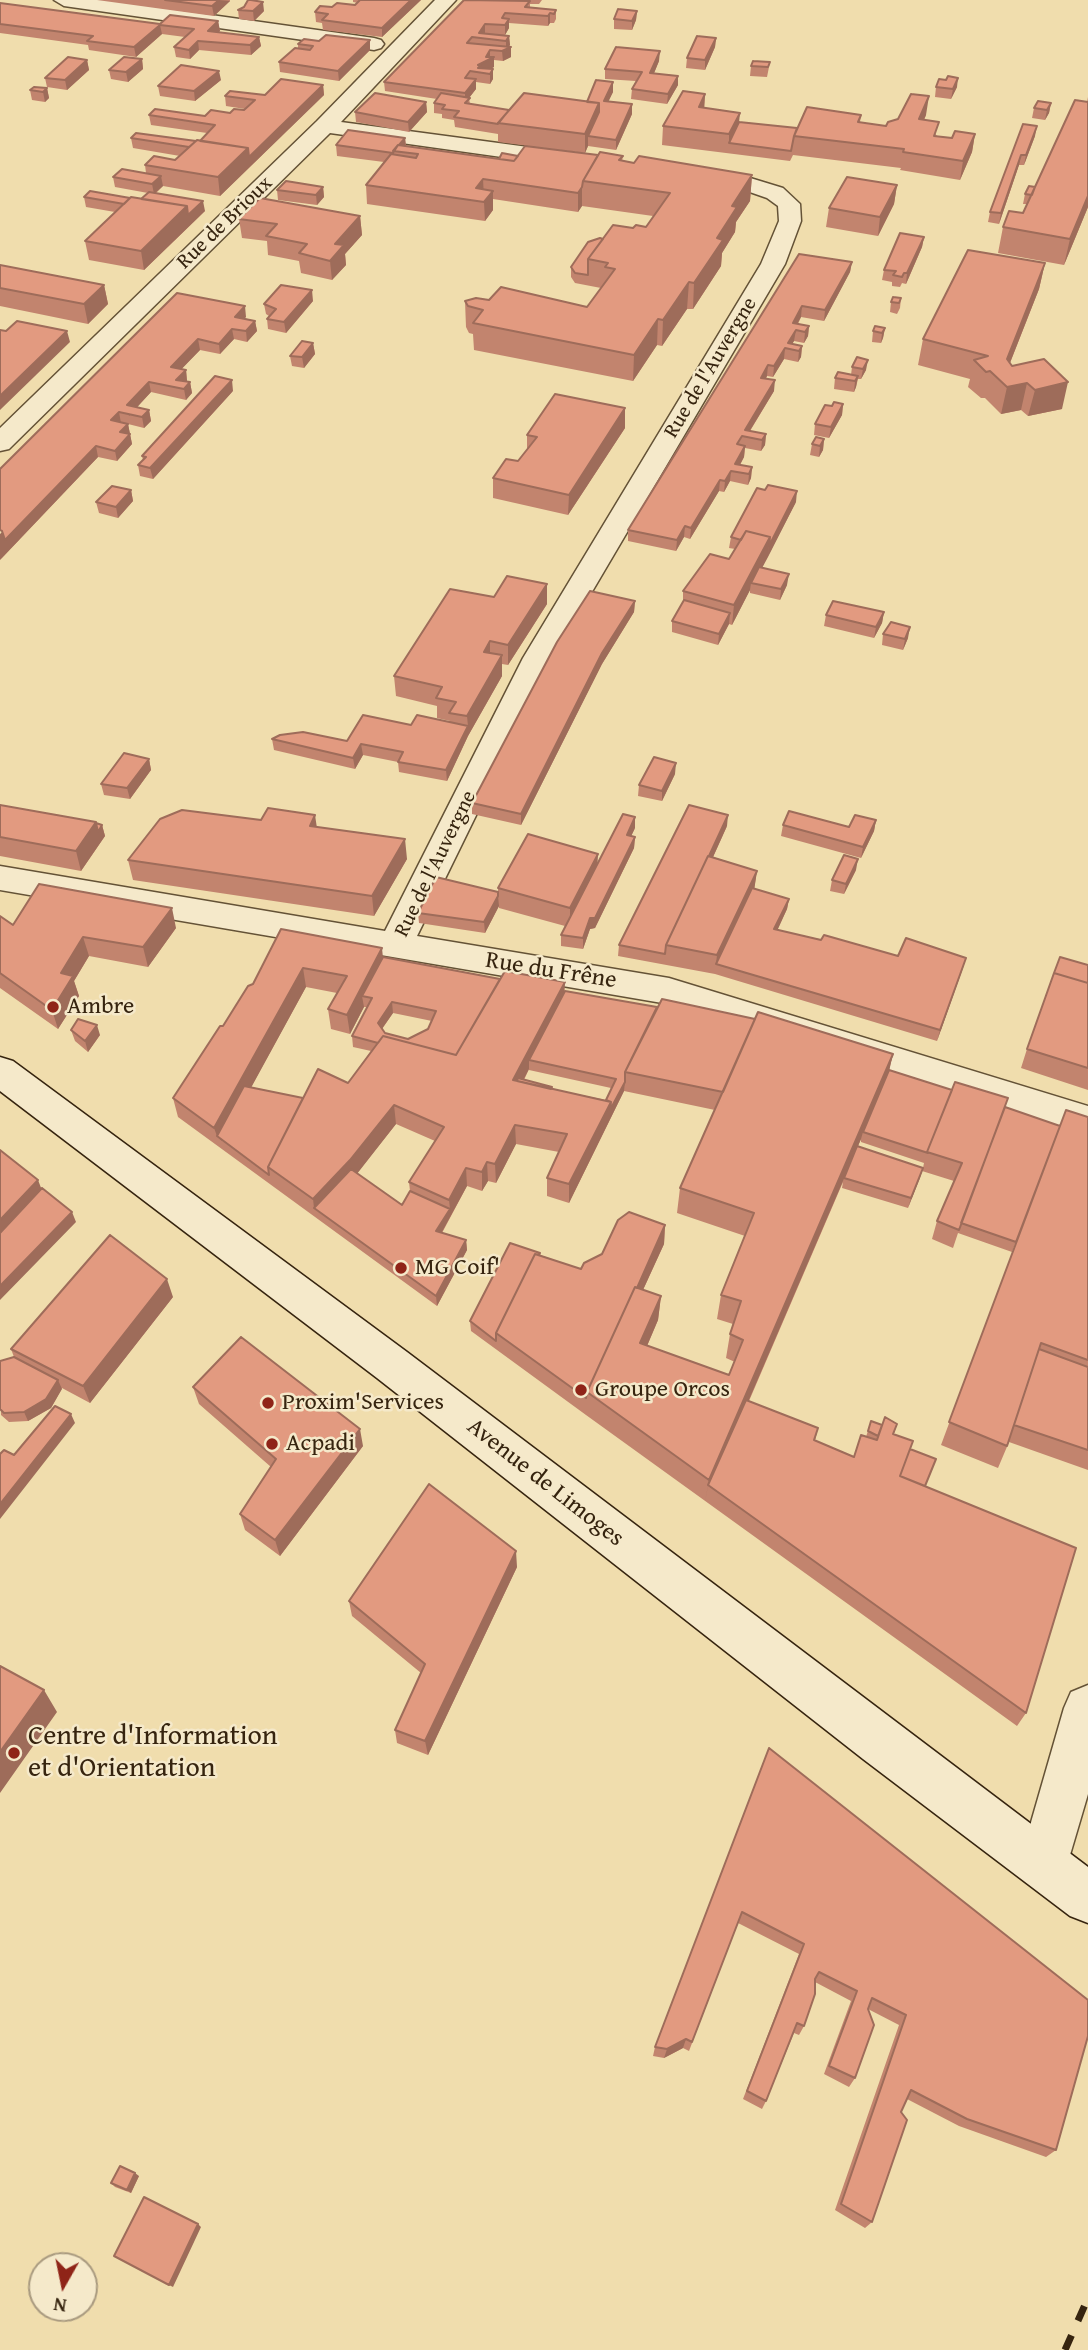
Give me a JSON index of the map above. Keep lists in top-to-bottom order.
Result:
{
  "streets": {
    "street": [
      "Rue de Brioux",
      "Rue de l'Auvergne",
      "Rue du Frêne",
      "Avenue de Limoges"
    ]
  },
  "crossings": [
    ["Rue de l'Auvergne", "Rue du Frêne"]
  ],
  "places": [
    "Ambre",
    "MG Coif'",
    "Groupe Orcos",
    "Proxim'Services",
    "Acpadi",
    "Centre d'Information et d'Orientation"
  ],
  "north": "bottom"
}
